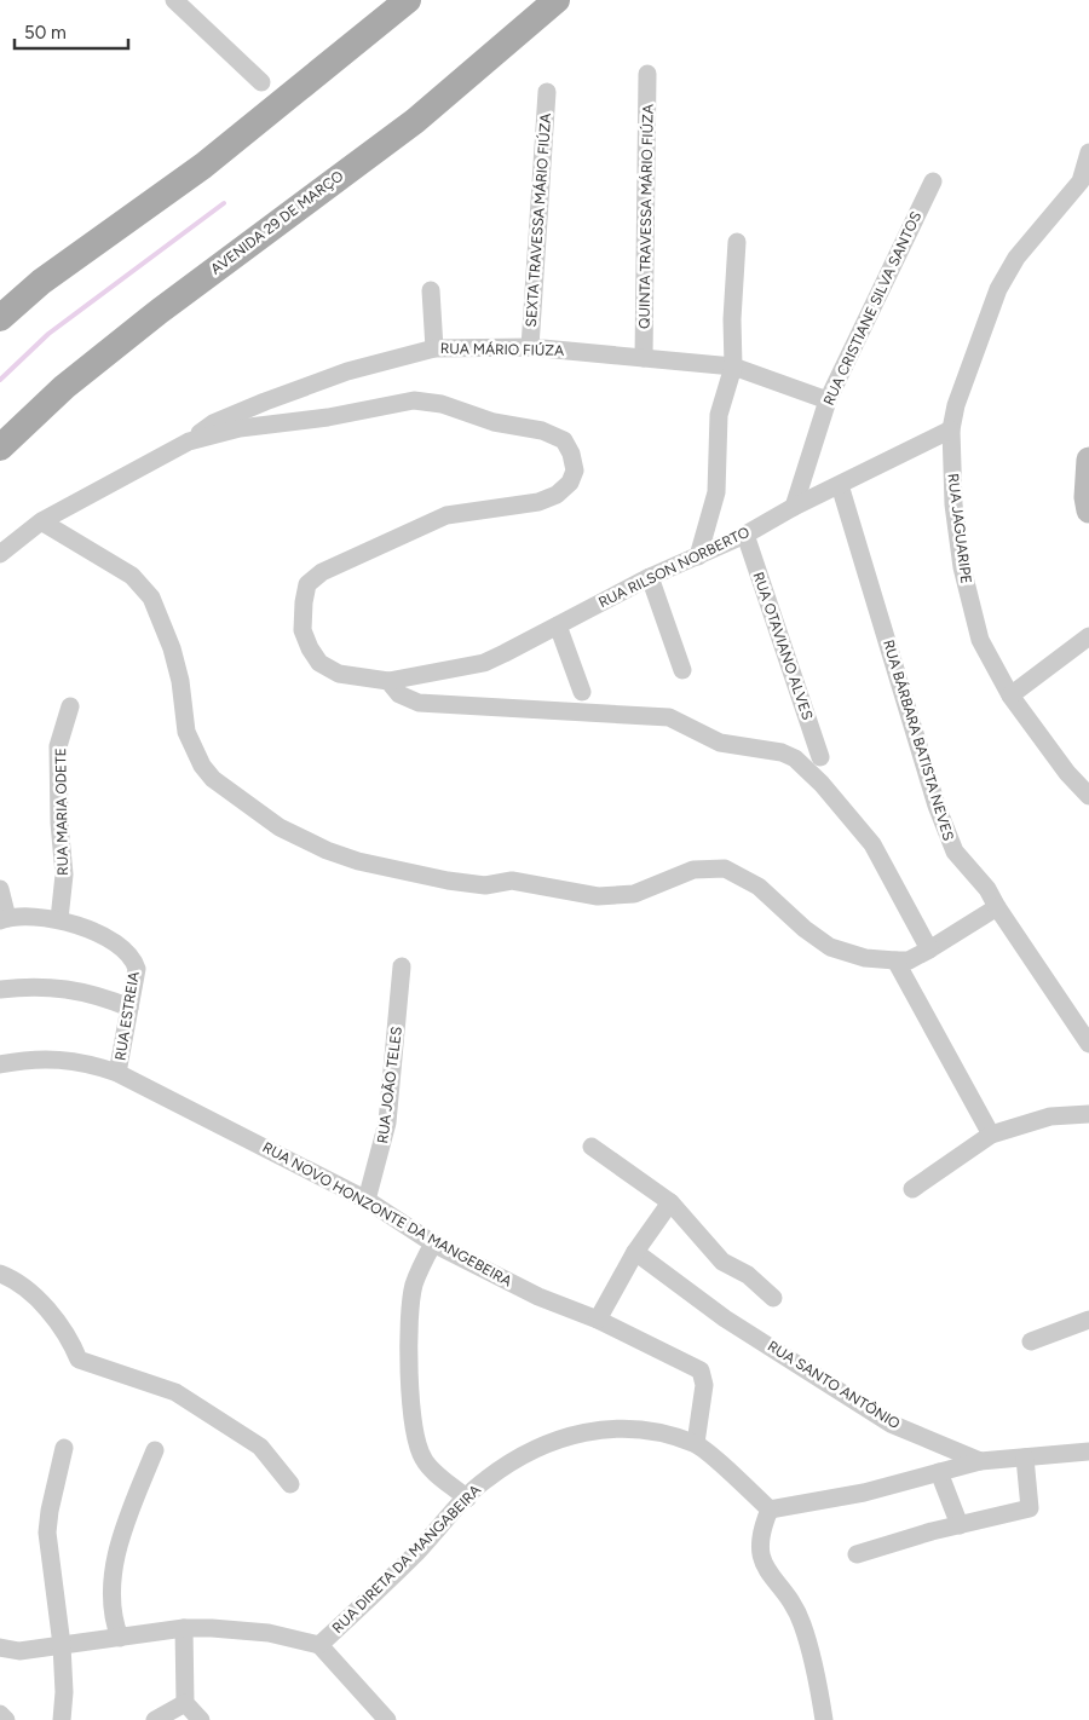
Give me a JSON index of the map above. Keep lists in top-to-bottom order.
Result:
{
  "streets": {
    "main road": ["AVENIDA 29 DE MARÇO"],
    "street": [
      "QUINTA TRAVESSA MÁRIO FIÚZA",
      "SEXTA TRAVESSA MÁRIO FIÚZA",
      "RUA CRISTIANE SILVA SANTOS",
      "RUA MÁRIO FIÚZA",
      "RUA JAGUARIPE",
      "RUA RILSON NORBERTO",
      "RUA OTAVIANO ALVES",
      "RUA BÁRBARA BATISTA NEVES",
      "RUA MARIA ODETE",
      "RUA ESTREIA",
      "RUA JOÃO TELES",
      "RUA NOVO HONZONTE DA MANGEBEIRA",
      "RUA SANTO ANTÔNIO",
      "RUA DIRETA DA MANGABEIRA"
    ]
  },
  "crossings": [
    ["QUINTA TRAVESSA MÁRIO FIÚZA", "RUA MÁRIO FIÚZA"],
    ["SEXTA TRAVESSA MÁRIO FIÚZA", "RUA MÁRIO FIÚZA"],
    ["RUA CRISTIANE SILVA SANTOS", "RUA MÁRIO FIÚZA"],
    ["RUA CRISTIANE SILVA SANTOS", "RUA RILSON NORBERTO"],
    ["RUA JAGUARIPE", "RUA RILSON NORBERTO"],
    ["RUA RILSON NORBERTO", "RUA OTAVIANO ALVES"],
    ["RUA RILSON NORBERTO", "RUA BÁRBARA BATISTA NEVES"],
    ["RUA MARIA ODETE", "RUA ESTREIA"],
    ["RUA ESTREIA", "RUA NOVO HONZONTE DA MANGEBEIRA"],
    ["RUA JOÃO TELES", "RUA NOVO HONZONTE DA MANGEBEIRA"],
    ["RUA NOVO HONZONTE DA MANGEBEIRA", "RUA DIRETA DA MANGABEIRA"]
  ],
  "scale_bar": "50 m"
}
